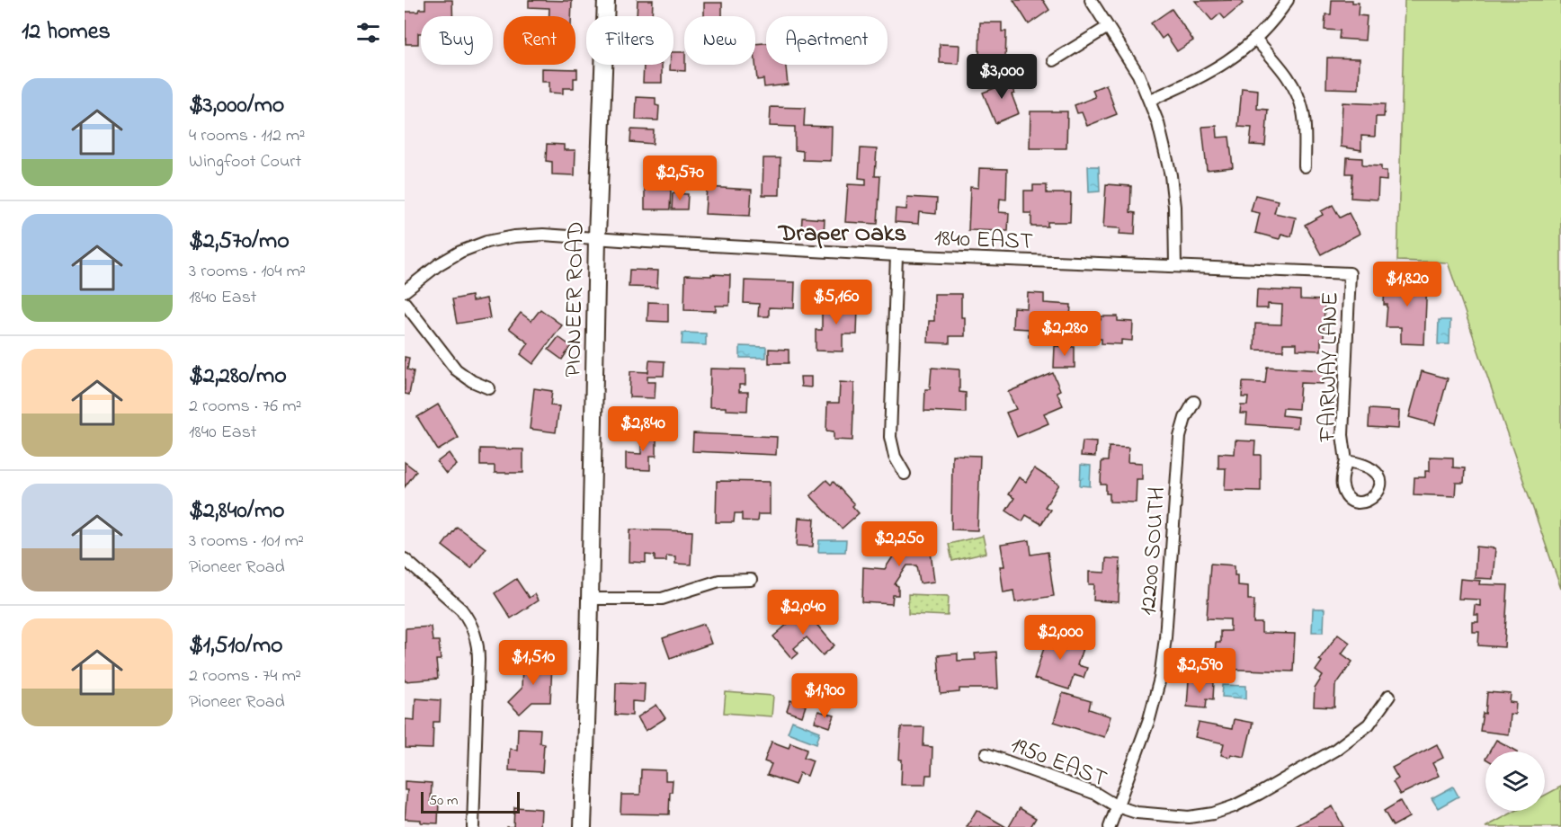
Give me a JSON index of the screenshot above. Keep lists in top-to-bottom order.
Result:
{
  "streets": {
    "street": [
      "1840 EAST",
      "PIONEER ROAD",
      "FAIRWAY LANE",
      "12200 SOUTH",
      "1950 EAST"
    ]
  },
  "crossings": [
    ["1840 EAST", "PIONEER ROAD"],
    ["1840 EAST", "FAIRWAY LANE"],
    ["12200 SOUTH", "1950 EAST"]
  ],
  "districts": ["Draper Oaks"],
  "scale_bar": "50 m",
  "page": {
    "heading": "12 homes",
    "chip": [
      "Buy",
      "Rent",
      "Filters",
      "New",
      "Apartment"
    ],
    "price": [
      "$3,000",
      "$2,570",
      "$1,820",
      "$5,160",
      "$2,280",
      "$2,840",
      "$2,250",
      "$2,040",
      "$2,000",
      "$1,510",
      "$2,590",
      "$1,900"
    ],
    "list": [
      {
        "name": "$3,000/mo",
        "note": "4 rooms · 112 m² · Wingfoot Court"
      },
      {
        "name": "$2,570/mo",
        "note": "3 rooms · 104 m² · 1840 East"
      },
      {
        "name": "$2,280/mo",
        "note": "2 rooms · 76 m² · 1840 East"
      },
      {
        "name": "$2,840/mo",
        "note": "3 rooms · 101 m² · Pioneer Road"
      },
      {
        "name": "$1,510/mo",
        "note": "2 rooms · 74 m² · Pioneer Road"
      }
    ],
    "scale": "50 m"
  }
}
